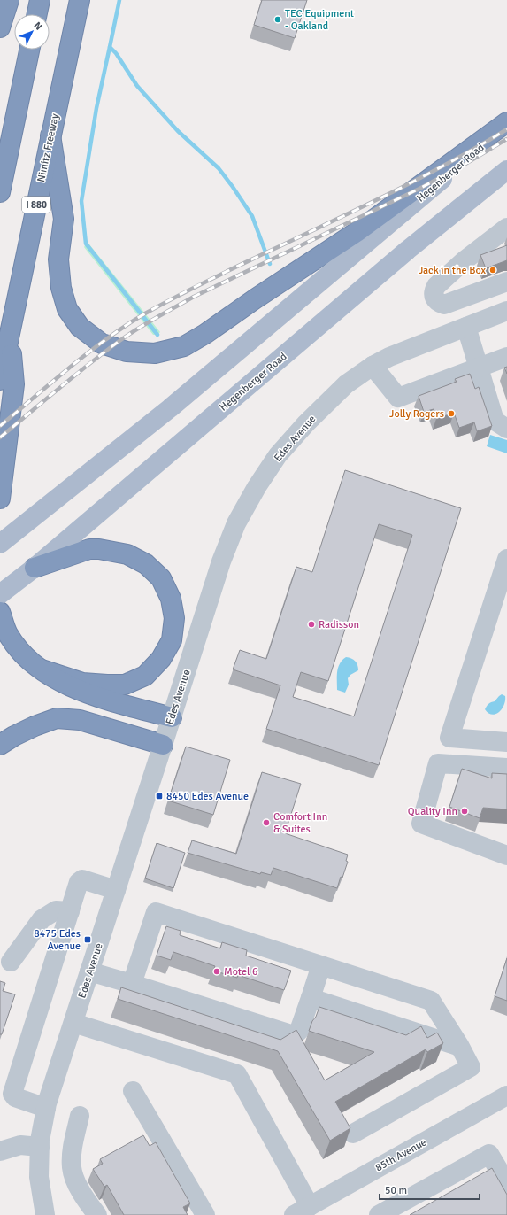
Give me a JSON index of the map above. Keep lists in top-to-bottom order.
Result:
{
  "streets": {
    "highway": ["Nimitz Freeway", "I 880"],
    "main road": ["Hegenberger Road"],
    "street": ["Edes Avenue", "85th Avenue"]
  },
  "places": {
    "other": [
      "TEC Equipment - Oakland",
      "Jack in the Box",
      "Jolly Rogers",
      "Radisson",
      "Quality Inn",
      "Comfort Inn & Suites",
      "Motel 6"
    ],
    "transit": ["8450 Edes Avenue", "8475 Edes Avenue"]
  },
  "scale_bar": "50 m",
  "north": "top right"
}
